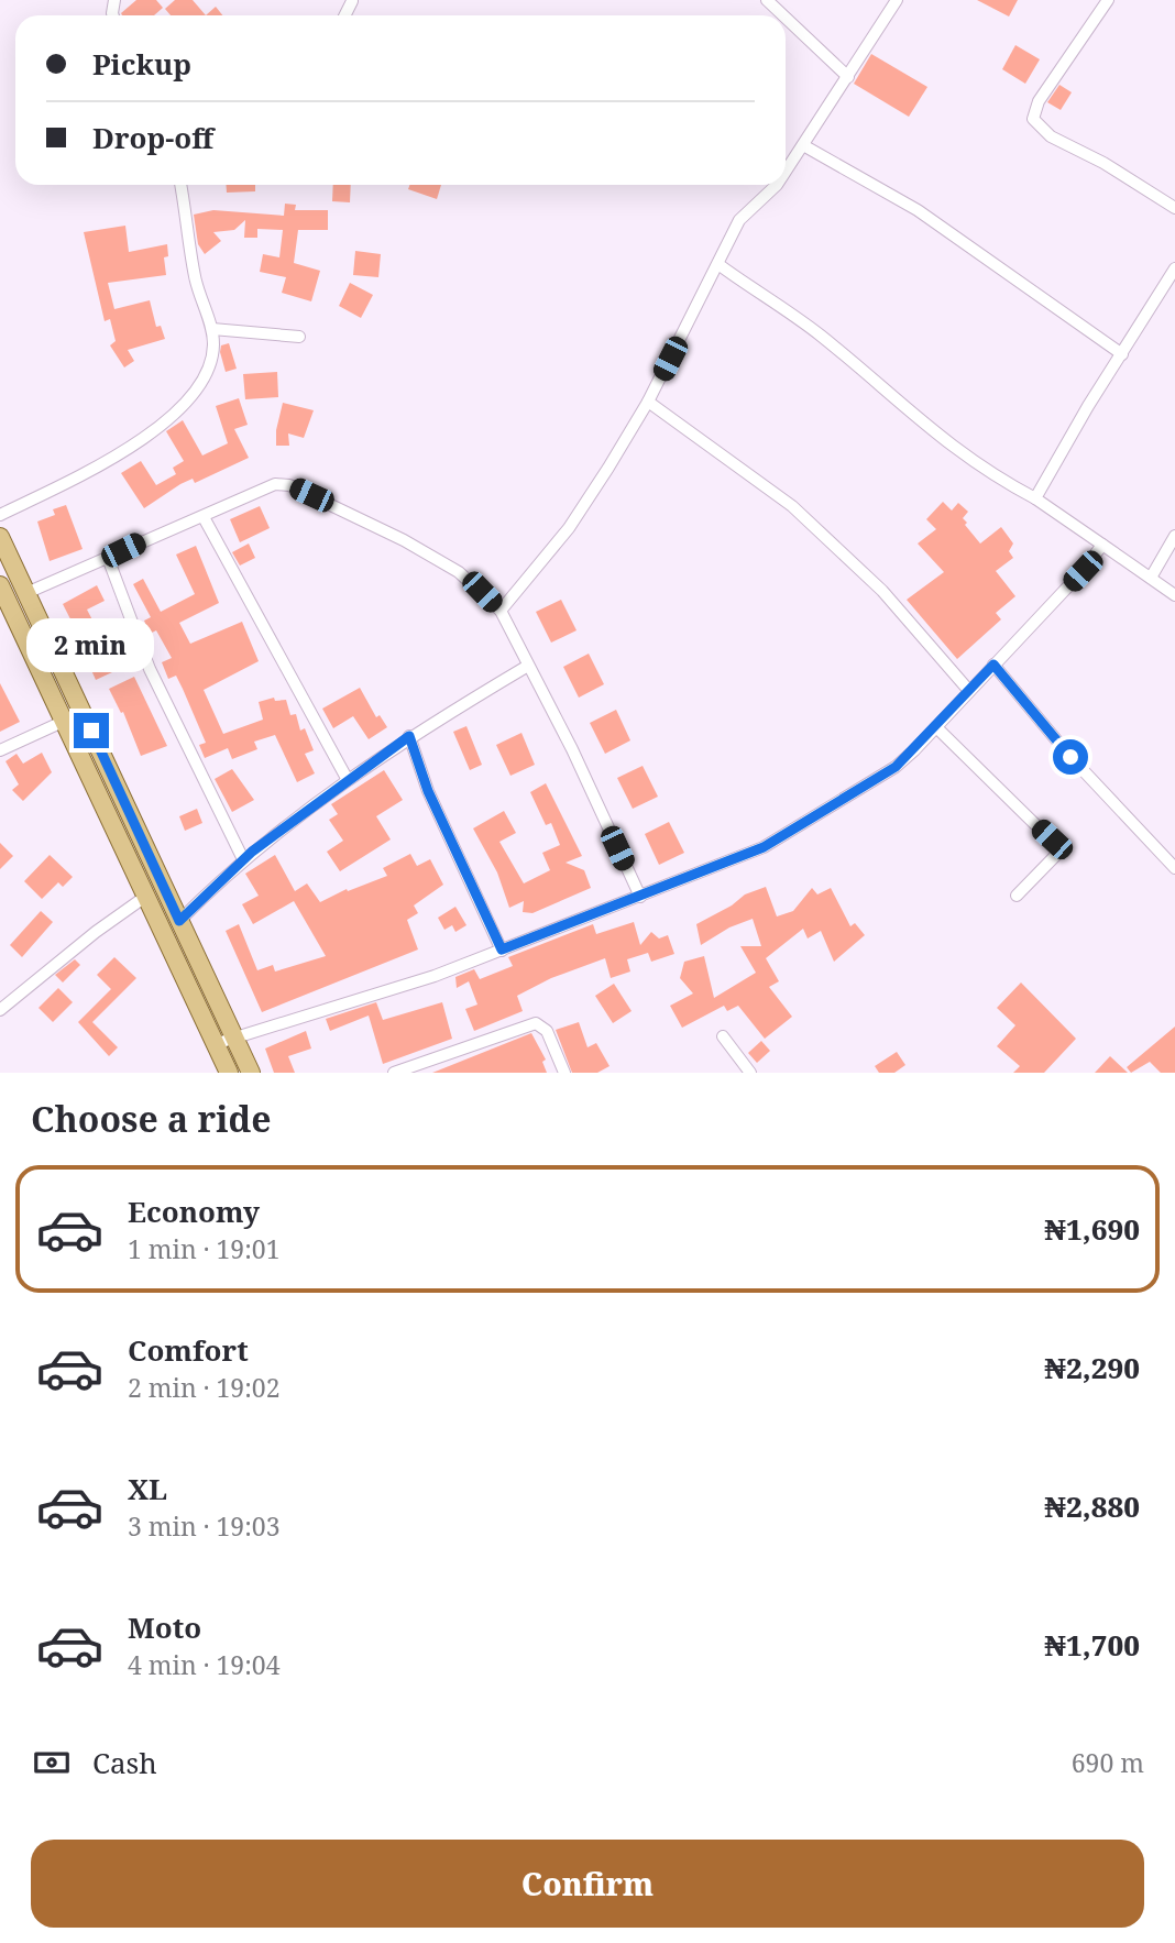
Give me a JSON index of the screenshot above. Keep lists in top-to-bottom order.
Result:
{
  "page": {
    "banner": ["Pickup", "Drop-off"],
    "bubble": "2 min",
    "heading": "Choose a ride",
    "list": [
      {
        "name": "Economy",
        "note": "1 min · 19:01",
        "value": "₦1,690"
      },
      {
        "name": "Comfort",
        "note": "2 min · 19:02",
        "value": "₦2,290"
      },
      {
        "name": "XL",
        "note": "3 min · 19:03",
        "value": "₦2,880"
      },
      {
        "name": "Moto",
        "note": "4 min · 19:04",
        "value": "₦1,700"
      }
    ],
    "pay": ["Cash", "690 m"],
    "buttons": "Confirm"
  }
}
